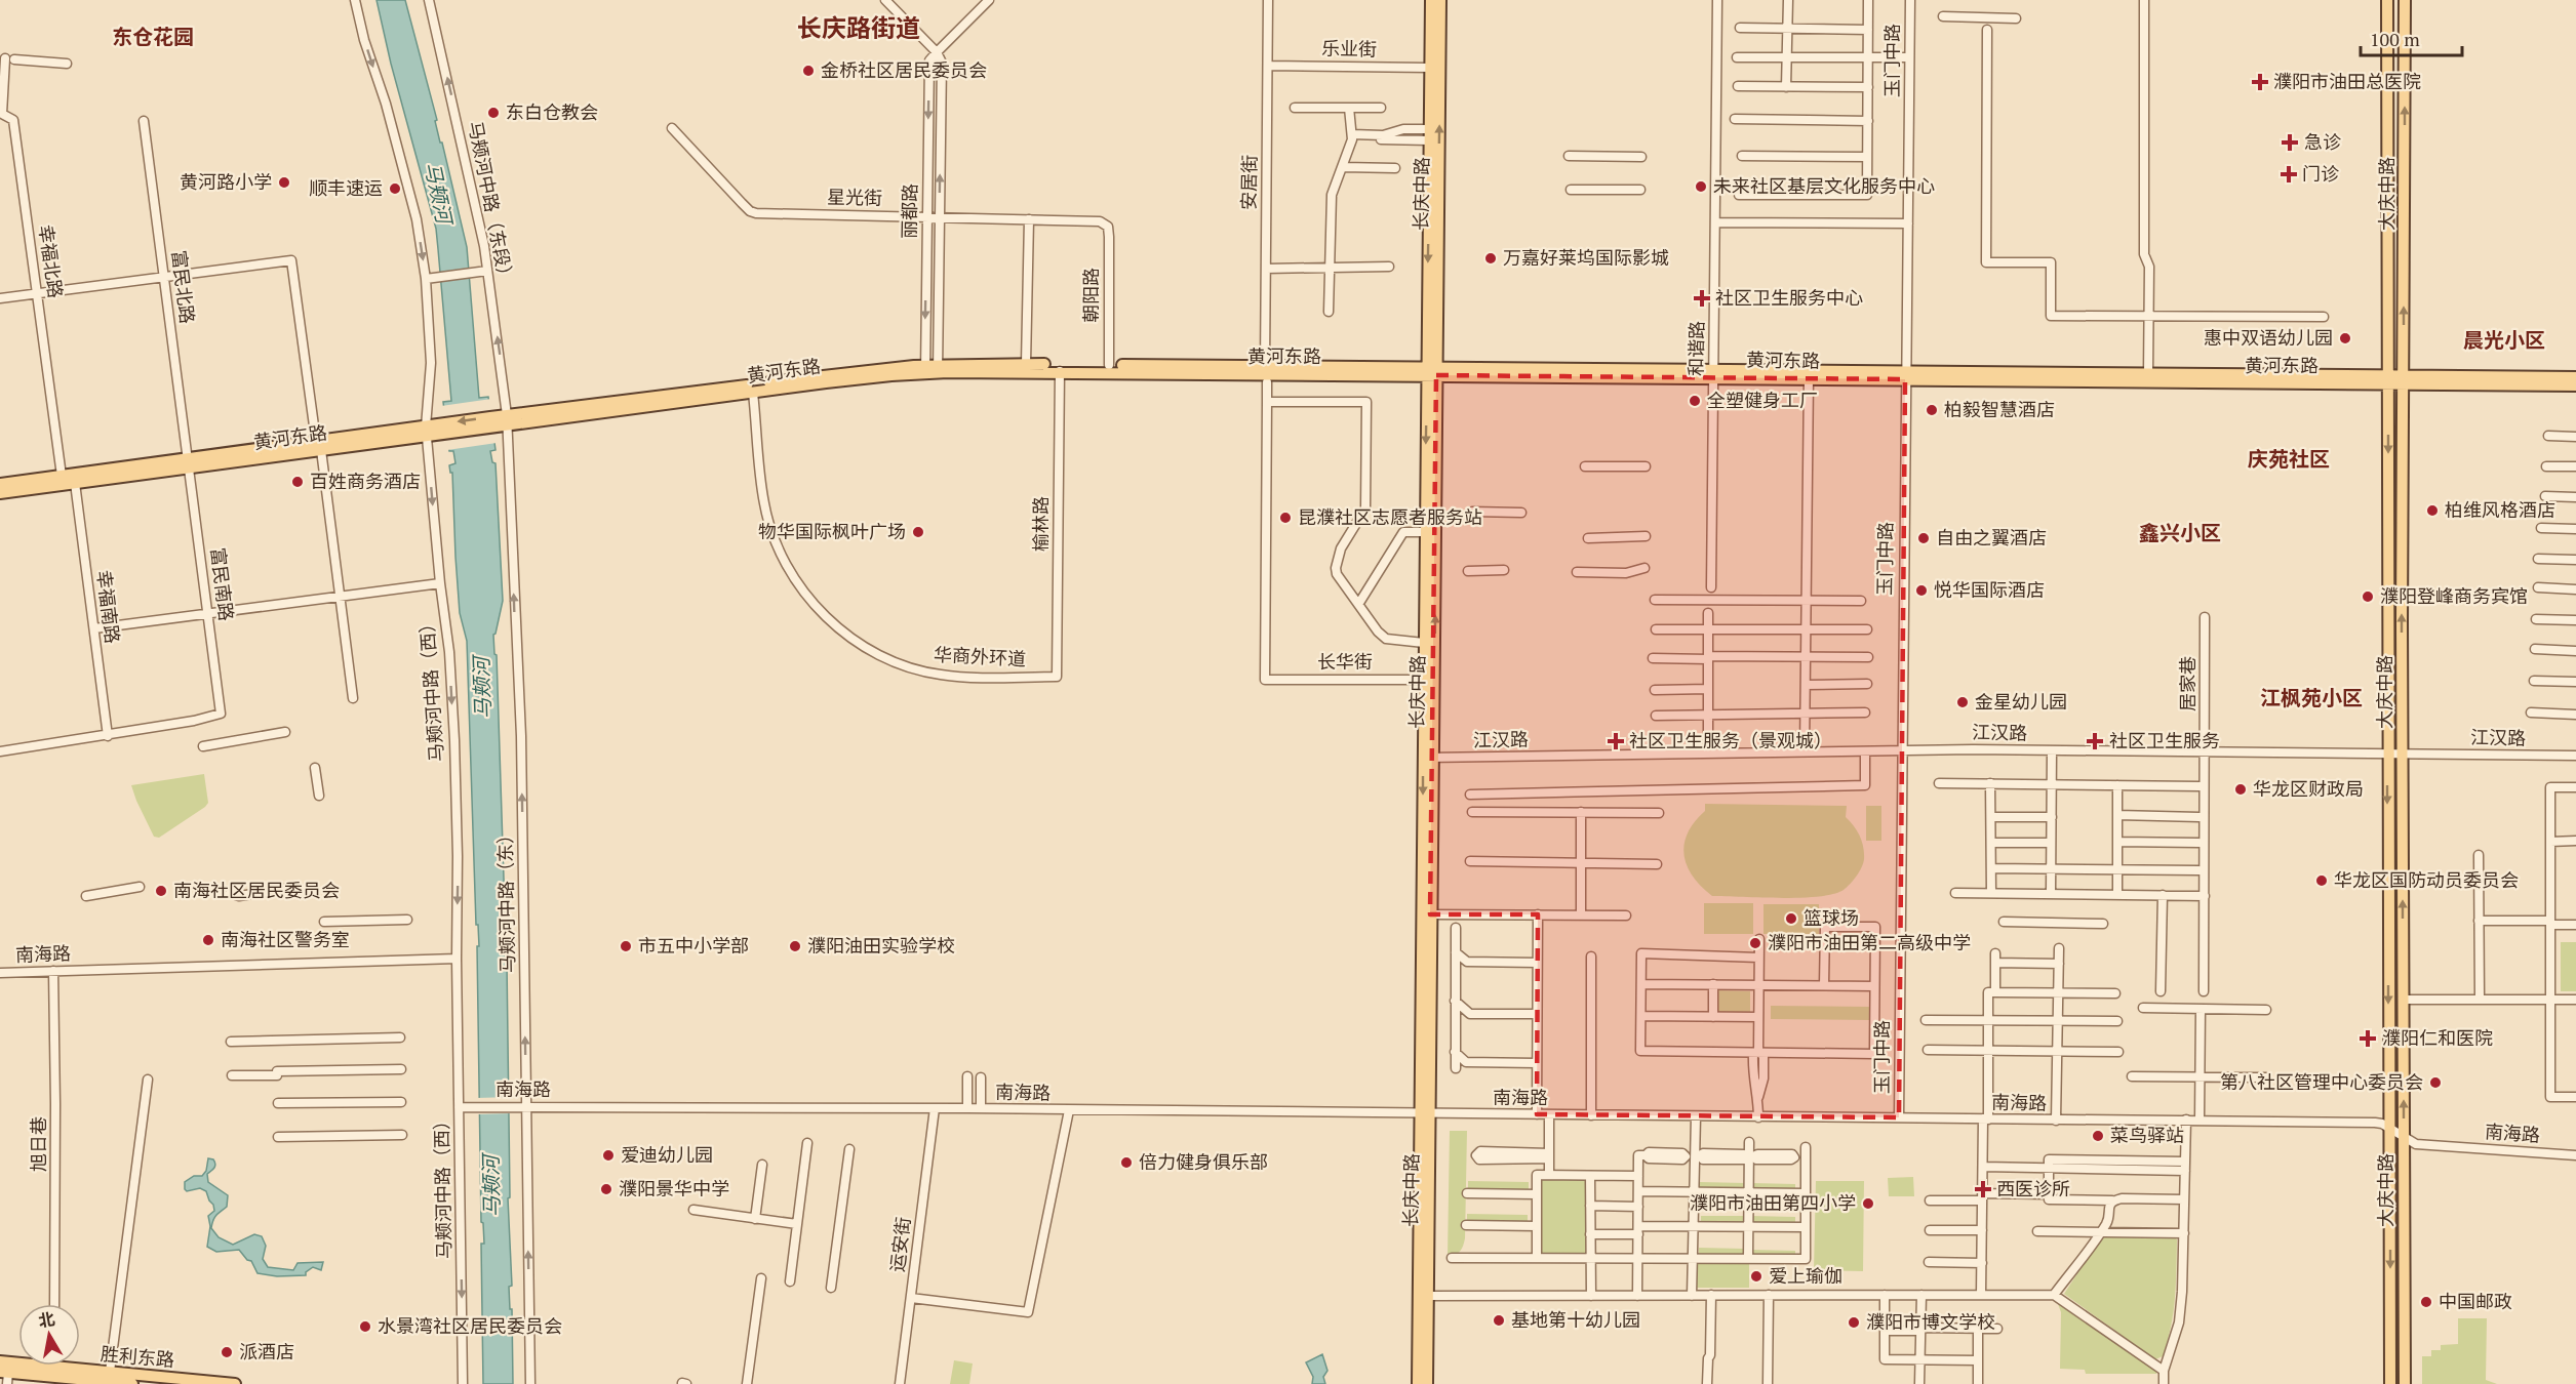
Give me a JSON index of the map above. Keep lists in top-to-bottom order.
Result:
{
  "streets": {
    "main road": [
      "长庆中路",
      "大庆中路",
      "黄河东路",
      "胜利东路"
    ],
    "street": [
      "乐业街",
      "玉门中路",
      "安居街",
      "星光街",
      "马颊河中路（东段）",
      "丽都路",
      "幸福北路",
      "富民北路",
      "朝阳路",
      "和谐路",
      "榆林路",
      "富民南路",
      "幸福南路",
      "华商外环道",
      "长华街",
      "居家巷",
      "马颊河中路（西）",
      "江汉路",
      "马颊河中路（东）",
      "南海路",
      "旭日巷",
      "运安街"
    ]
  },
  "crossings": [
    ["乐业街", "安居街"],
    ["乐业街", "长庆中路"],
    ["玉门中路", "黄河东路"],
    ["玉门中路", "江汉路"],
    ["玉门中路", "南海路"],
    ["安居街", "黄河东路"],
    ["长庆中路", "黄河东路"],
    ["长庆中路", "长华街"],
    ["长庆中路", "江汉路"],
    ["长庆中路", "南海路"],
    ["大庆中路", "黄河东路"],
    ["大庆中路", "江汉路"],
    ["大庆中路", "南海路"],
    ["星光街", "丽都路"],
    ["星光街", "朝阳路"],
    ["马颊河中路（东段）", "黄河东路"],
    ["马颊河中路（东段）", "马颊河中路（东）"],
    ["丽都路", "黄河东路"],
    ["幸福北路", "黄河东路"],
    ["富民北路", "黄河东路"],
    ["富民北路", "富民南路"],
    ["朝阳路", "黄河东路"],
    ["和谐路", "黄河东路"],
    ["黄河东路", "榆林路"],
    ["黄河东路", "富民南路"],
    ["黄河东路", "幸福南路"],
    ["黄河东路", "华商外环道"],
    ["黄河东路", "马颊河中路（西）"],
    ["黄河东路", "马颊河中路（东）"],
    ["榆林路", "华商外环道"],
    ["富民南路", "幸福南路"],
    ["居家巷", "江汉路"],
    ["马颊河中路（西）", "南海路"],
    ["马颊河中路（东）", "南海路"],
    ["南海路", "旭日巷"],
    ["南海路", "运安街"]
  ],
  "one_way": ["马颊河中路（东段）", "马颊河中路（西）", "马颊河中路（东）"],
  "districts": [
    "长庆路街道",
    "东仓花园",
    "晨光小区",
    "庆苑社区",
    "鑫兴小区",
    "江枫苑小区"
  ],
  "water": ["马颊河"],
  "places": {
    "other": [
      "金桥社区居民委员会",
      "东白仓教会",
      "黄河路小学",
      "未来社区基层文化服务中心",
      "顺丰速运",
      "万嘉好莱坞国际影城",
      "惠中双语幼儿园",
      "全塑健身工厂",
      "柏毅智慧酒店",
      "百姓商务酒店",
      "柏维风格酒店",
      "昆濮社区志愿者服务站",
      "物华国际枫叶广场",
      "自由之翼酒店",
      "悦华国际酒店",
      "濮阳登峰商务宾馆",
      "金星幼儿园",
      "华龙区财政局",
      "华龙区国防动员委员会",
      "南海社区居民委员会",
      "篮球场",
      "南海社区警务室",
      "濮阳市油田第二高级中学",
      "市五中小学部",
      "濮阳油田实验学校",
      "第八社区管理中心委员会",
      "菜鸟驿站",
      "爱迪幼儿园",
      "倍力健身俱乐部",
      "濮阳景华中学",
      "濮阳市油田第四小学",
      "爱上瑜伽",
      "中国邮政",
      "基地第十幼儿园",
      "濮阳市博文学校",
      "水景湾社区居民委员会",
      "派酒店"
    ],
    "health": [
      "濮阳市油田总医院",
      "急诊",
      "门诊",
      "社区卫生服务中心",
      "社区卫生服务（景观城）",
      "社区卫生服务",
      "濮阳仁和医院",
      "西医诊所"
    ]
  },
  "scale_bar": "100 m",
  "north": "top"
}
